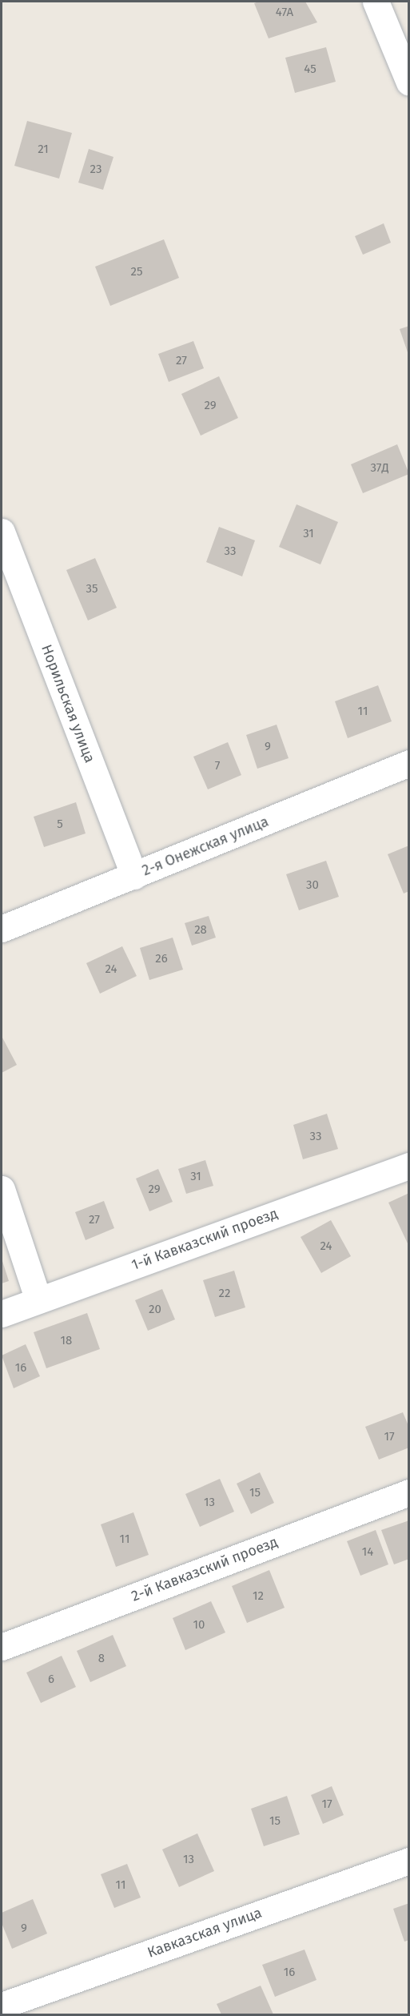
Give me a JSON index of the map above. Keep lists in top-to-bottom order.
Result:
{
  "streets": {
    "street": [
      "Норильская улица",
      "2-я Онежская улица",
      "1-й Кавказский проезд",
      "2-й Кавказский проезд",
      "Кавказская улица"
    ]
  },
  "crossings": [
    ["Норильская улица", "2-я Онежская улица"]
  ],
  "house_numbers": [
    "47А",
    "45",
    "21",
    "23",
    "25",
    "27",
    "29",
    "37Д",
    "31",
    "33",
    "35",
    "11",
    "9",
    "7",
    "5",
    "30",
    "28",
    "26",
    "24",
    "33",
    "31",
    "29",
    "27",
    "24",
    "22",
    "20",
    "18",
    "16",
    "17",
    "15",
    "13",
    "11",
    "14",
    "12",
    "10",
    "8",
    "6",
    "17",
    "15",
    "13",
    "11",
    "9",
    "16"
  ]
}
